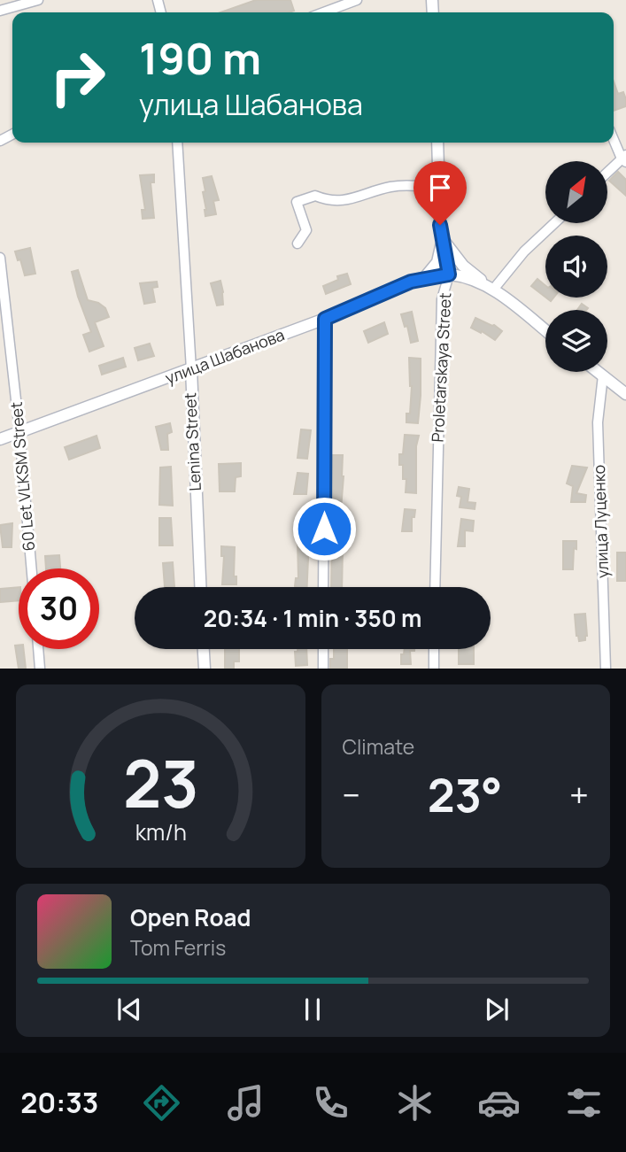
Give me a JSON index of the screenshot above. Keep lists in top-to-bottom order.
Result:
{
  "streets": {
    "street": [
      "улица Шабанова",
      "Proletarskaya Street",
      "Lenina Street",
      "60 Let VLKSM Street",
      "улица Луценко"
    ]
  },
  "crossings": [
    ["улица Шабанова", "Proletarskaya Street"],
    ["улица Шабанова", "Lenina Street"],
    ["улица Шабанова", "60 Let VLKSM Street"]
  ],
  "north": "top right",
  "page": {
    "turn": ["190 m", "улица Шабанова"],
    "limit": "30",
    "trip": "20:34 · 1 min · 350 m",
    "tile": "Climate",
    "heat": ["−", "23°", "+"],
    "song": ["Open Road", "Tom Ferris"],
    "tabs": "20:33",
    "gauge": ["23", "km/h"]
  }
}
